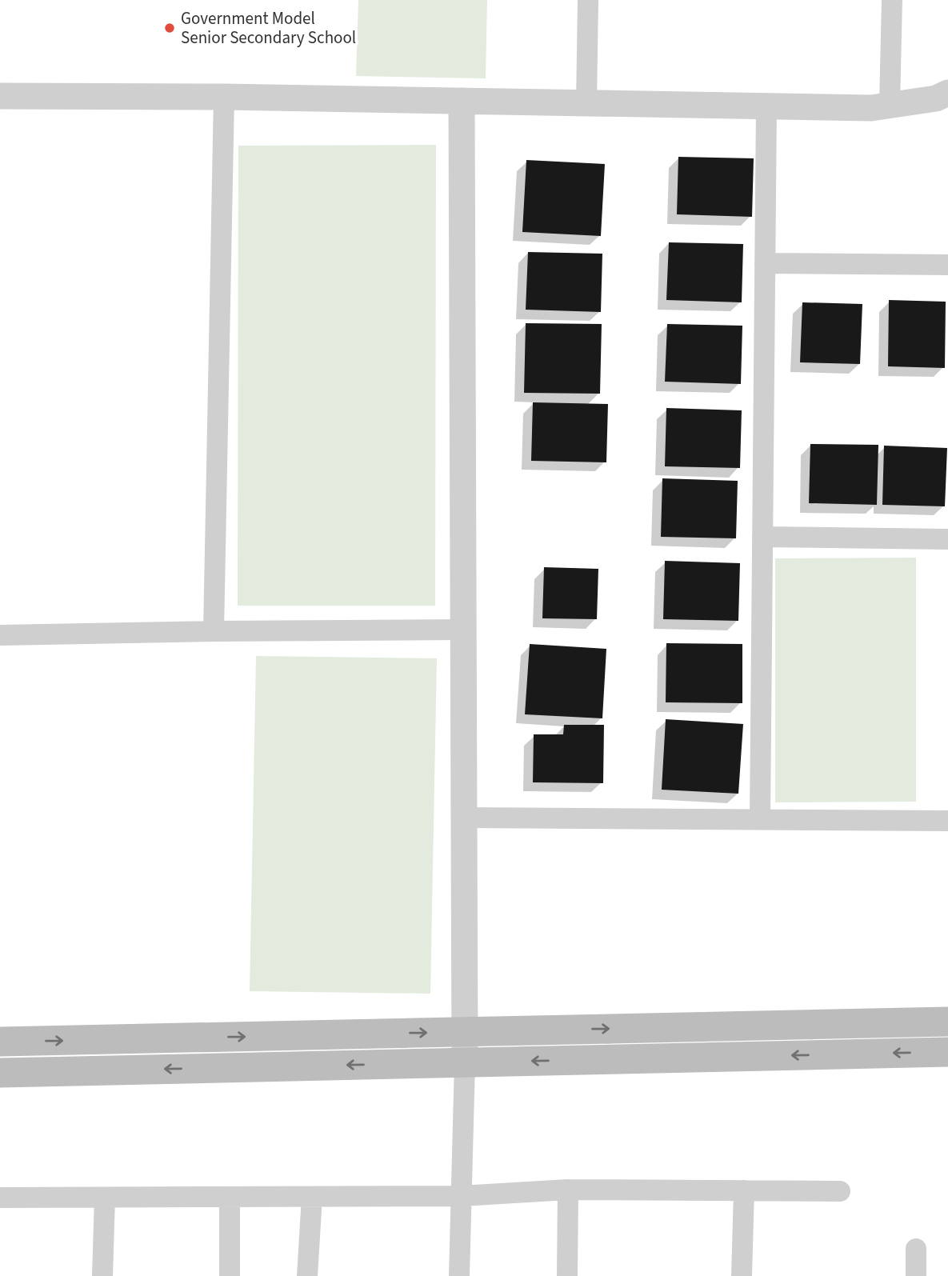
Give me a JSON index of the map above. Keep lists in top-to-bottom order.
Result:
{
  "places": ["Government Model Senior Secondary School"]
}
